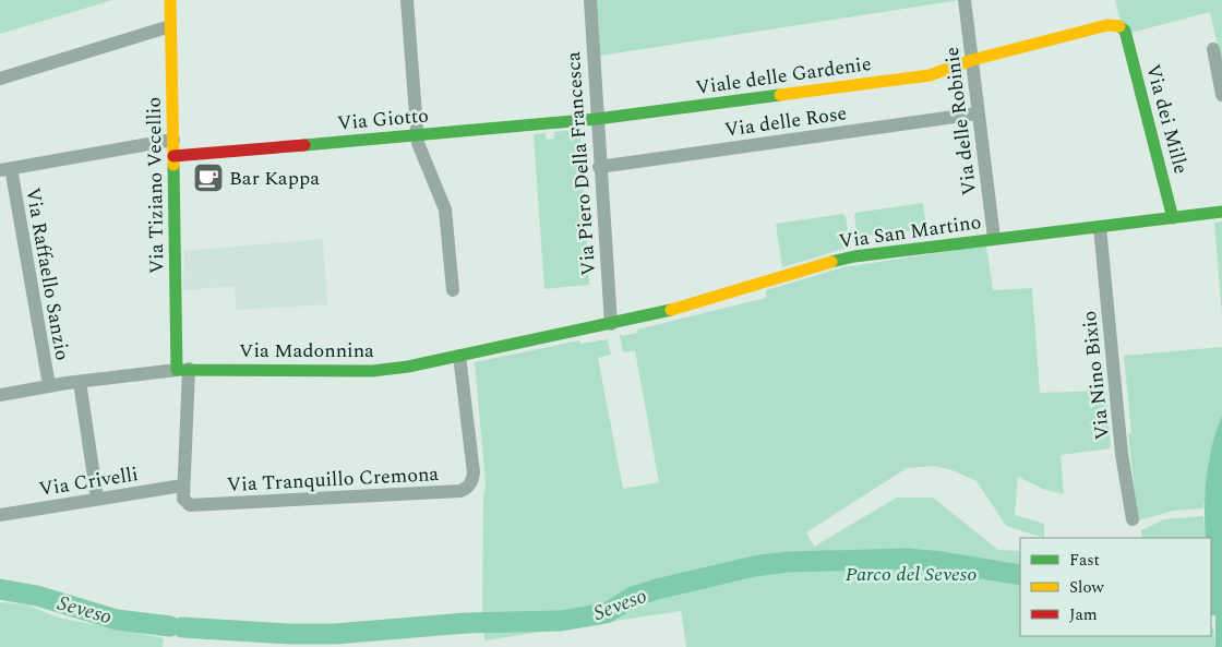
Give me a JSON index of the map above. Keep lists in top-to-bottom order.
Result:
{
  "streets": {
    "street": [
      "Viale delle Gardenie",
      "Via Giotto",
      "Via dei Mille",
      "Via delle Rose",
      "Via delle Robinie",
      "Via Piero Della Francesca",
      "Via Tiziano Vecellio",
      "Via San Martino",
      "Via Raffaello Sanzio",
      "Via Madonnina",
      "Via Nino Bixio",
      "Via Tranquillo Cremona",
      "Via Crivelli"
    ]
  },
  "crossings": [
    ["Viale delle Gardenie", "Via Giotto"],
    ["Viale delle Gardenie", "Via dei Mille"],
    ["Viale delle Gardenie", "Via delle Robinie"],
    ["Viale delle Gardenie", "Via Piero Della Francesca"],
    ["Via Giotto", "Via Piero Della Francesca"],
    ["Via Giotto", "Via Tiziano Vecellio"],
    ["Via dei Mille", "Via San Martino"],
    ["Via delle Rose", "Via delle Robinie"],
    ["Via delle Rose", "Via Piero Della Francesca"],
    ["Via delle Robinie", "Via San Martino"],
    ["Via Piero Della Francesca", "Via San Martino"],
    ["Via Piero Della Francesca", "Via Madonnina"],
    ["Via Tiziano Vecellio", "Via Madonnina"],
    ["Via San Martino", "Via Madonnina"],
    ["Via San Martino", "Via Nino Bixio"],
    ["Via Raffaello Sanzio", "Via Madonnina"],
    ["Via Madonnina", "Via Tranquillo Cremona"],
    ["Via Tranquillo Cremona", "Via Crivelli"]
  ],
  "water": ["Seveso"],
  "parks": ["Parco del Seveso"],
  "places": {
    "cafe": ["Bar Kappa"]
  },
  "legend": ["Fast", "Slow", "Jam"]
}
